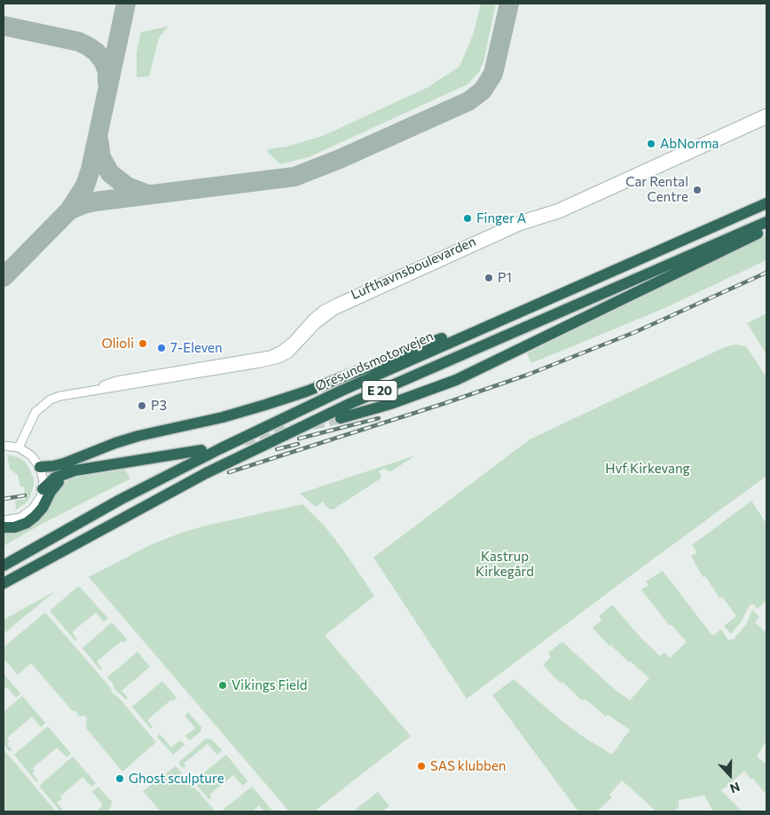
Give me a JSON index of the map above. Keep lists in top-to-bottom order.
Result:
{
  "streets": {
    "highway": ["Øresundsmotorvejen", "E 20"],
    "street": ["Lufthavnsboulevarden"]
  },
  "parks": ["Hvf Kirkevang", "Kastrup Kirkegård"],
  "places": [
    "AbNorma",
    "Car Rental Centre",
    "Finger A",
    "P1",
    "Olioli",
    "7-Eleven",
    "P3",
    "Vikings Field",
    "SAS klubben",
    "Ghost sculpture"
  ],
  "north": "bottom"
}
